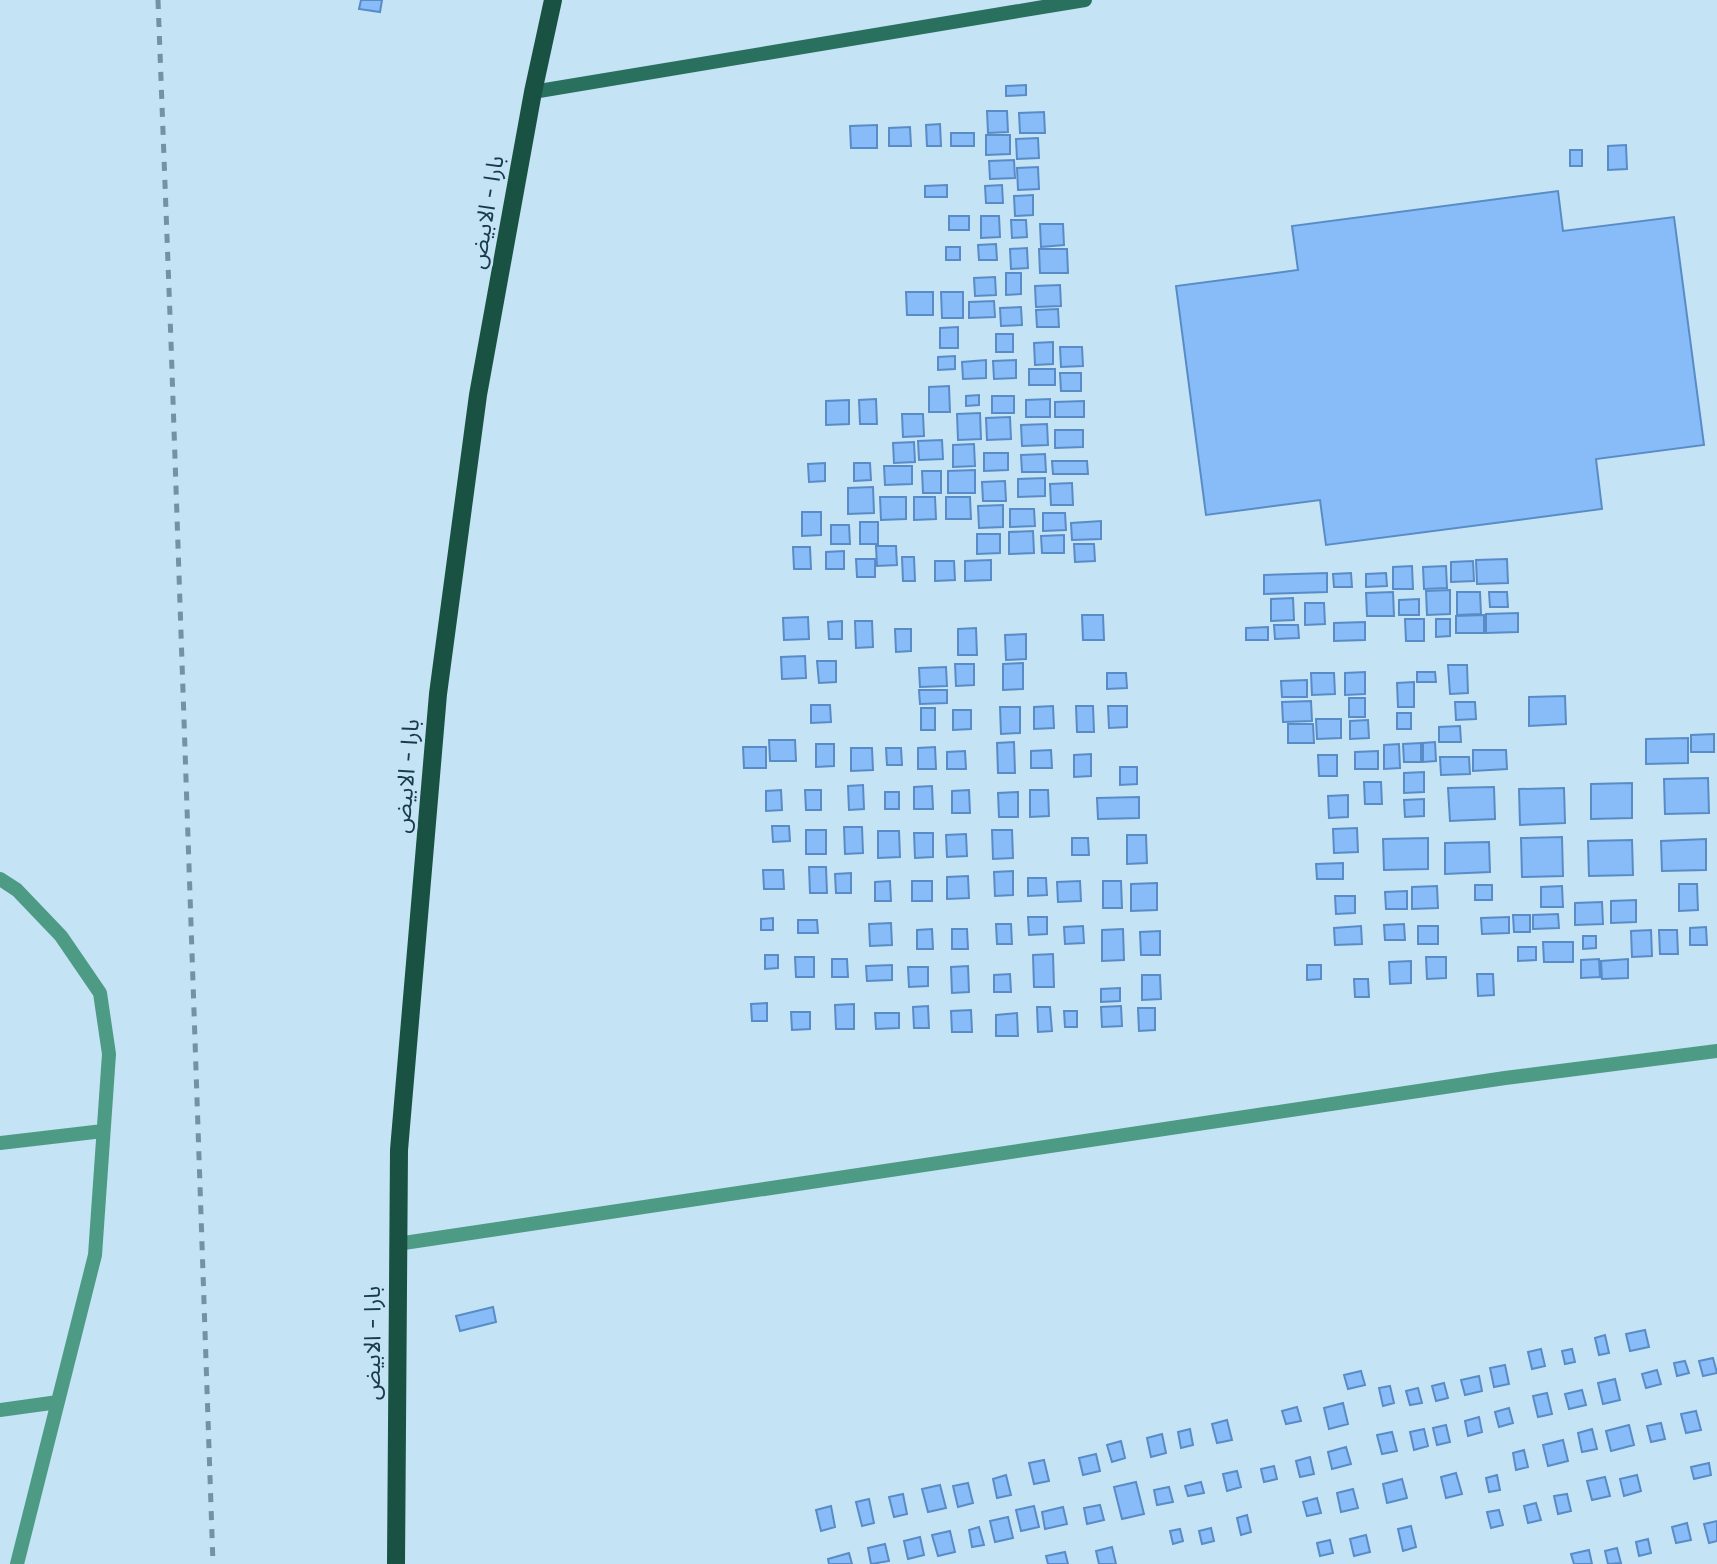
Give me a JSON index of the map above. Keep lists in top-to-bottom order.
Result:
{
  "streets": {
    "main road": ["بارا - الابيض"]
  }
}
